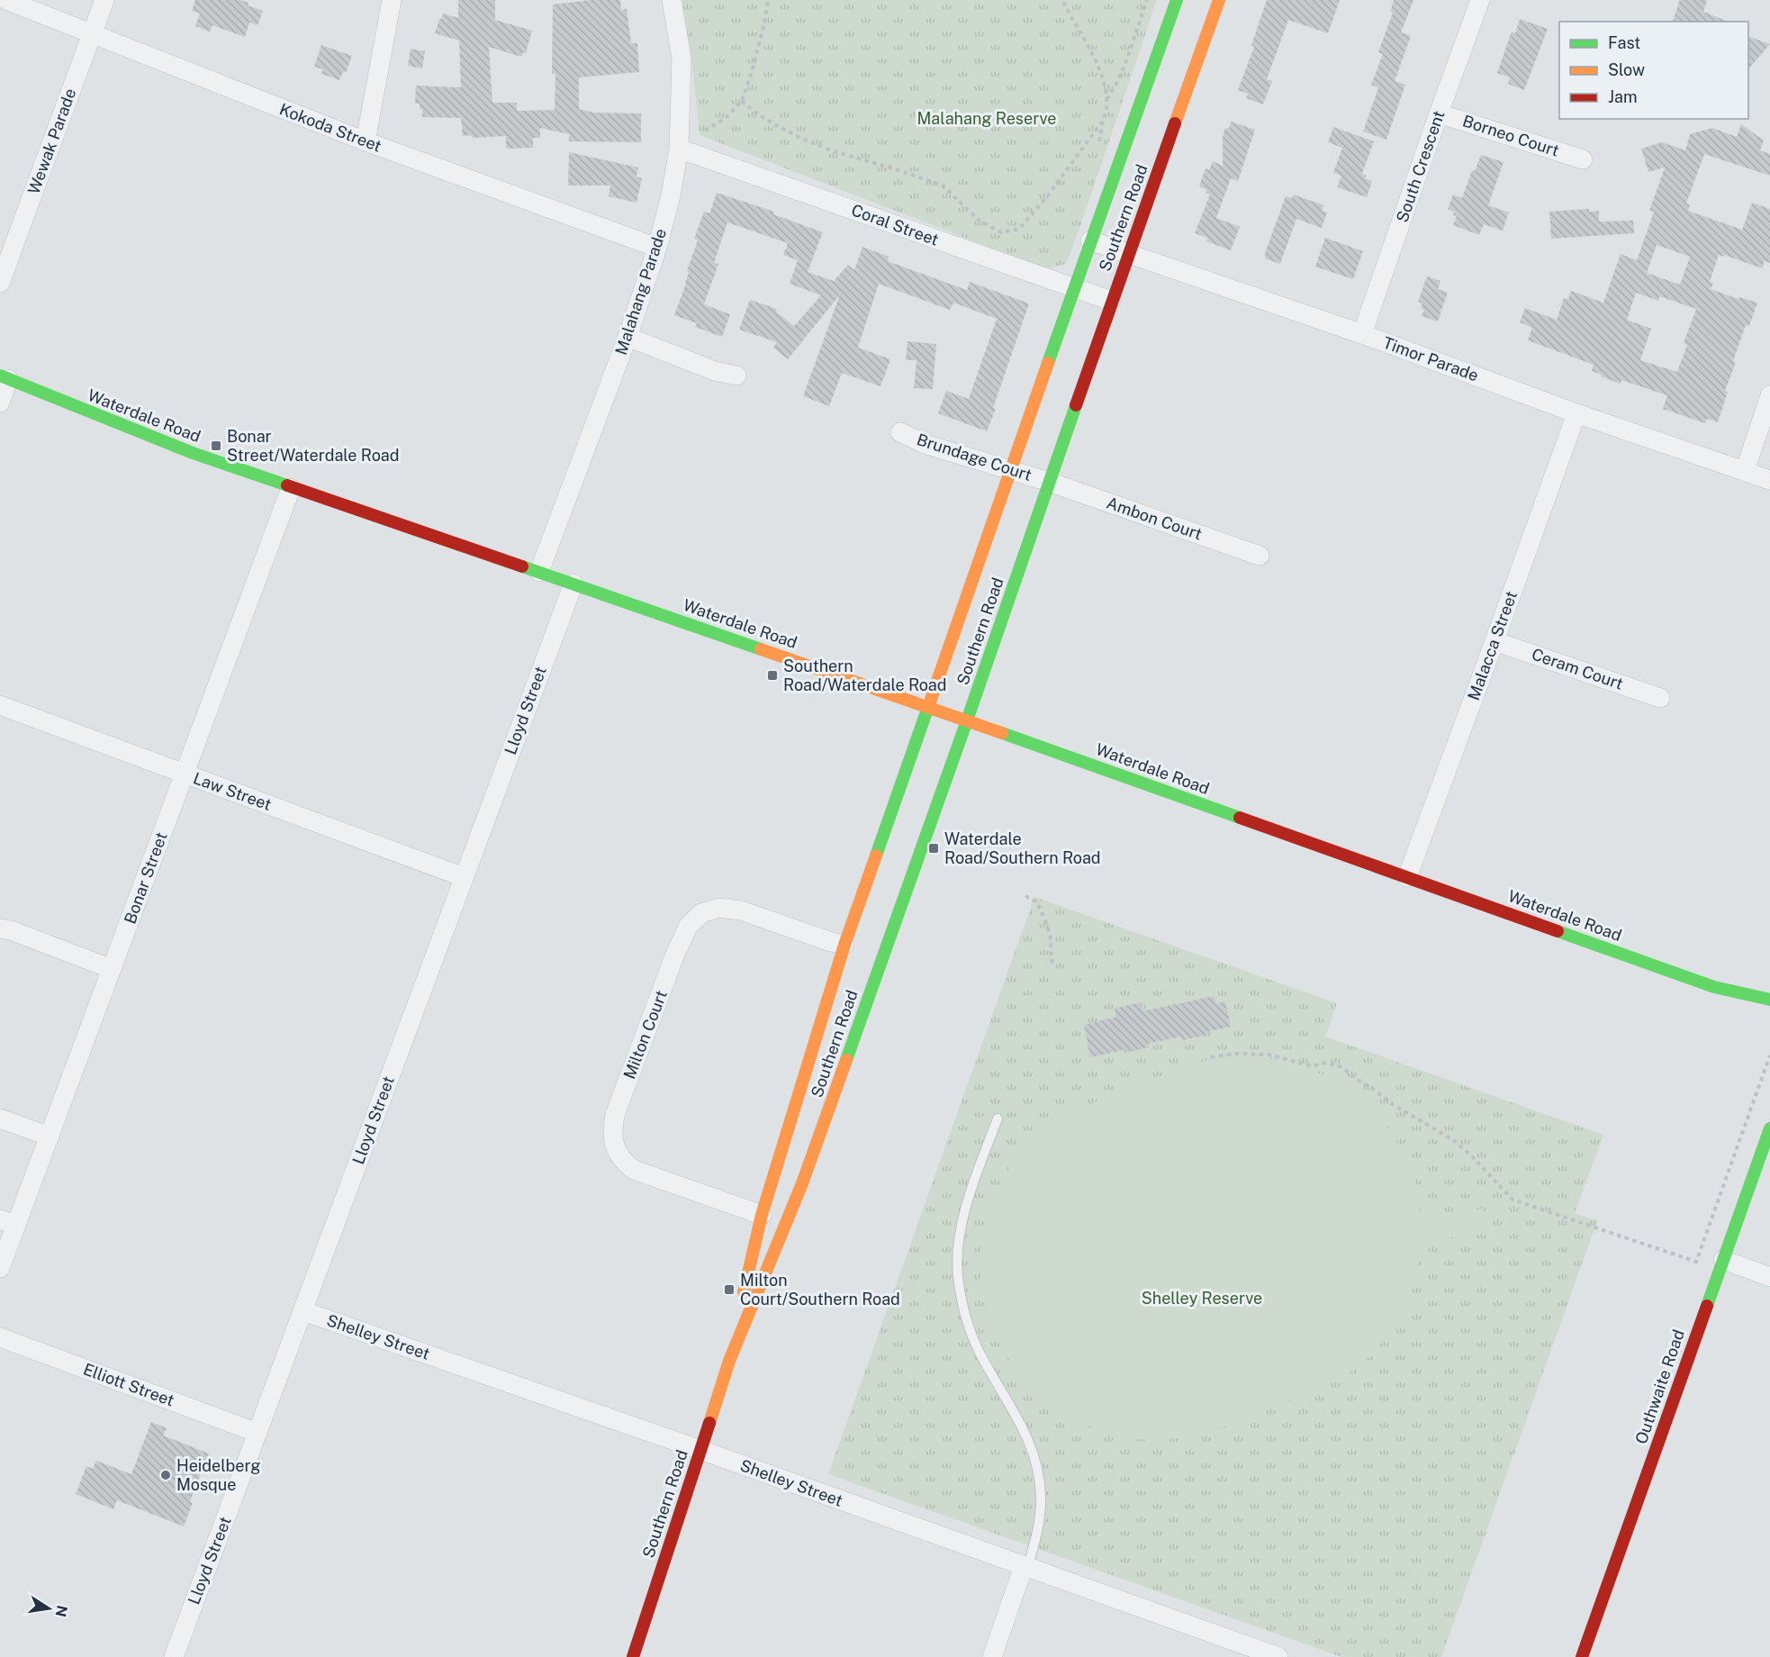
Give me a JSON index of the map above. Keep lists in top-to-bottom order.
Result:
{
  "streets": {
    "main road": ["Southern Road", "Waterdale Road", "Outhwaite Road"],
    "street": [
      "Kokoda Street",
      "Borneo Court",
      "Wewak Parade",
      "South Crescent",
      "Coral Street",
      "Malahang Parade",
      "Timor Parade",
      "Brundage Court",
      "Ambon Court",
      "Malacca Street",
      "Ceram Court",
      "Lloyd Street",
      "Law Street",
      "Bonar Street",
      "Milton Court",
      "Shelley Street",
      "Elliott Street"
    ]
  },
  "crossings": [
    ["Kokoda Street", "Wewak Parade"],
    ["Kokoda Street", "Malahang Parade"],
    ["Borneo Court", "South Crescent"],
    ["South Crescent", "Timor Parade"],
    ["Southern Road", "Coral Street"],
    ["Southern Road", "Timor Parade"],
    ["Southern Road", "Waterdale Road"],
    ["Southern Road", "Brundage Court"],
    ["Southern Road", "Ambon Court"],
    ["Southern Road", "Milton Court"],
    ["Southern Road", "Shelley Street"],
    ["Coral Street", "Malahang Parade"],
    ["Malahang Parade", "Waterdale Road"],
    ["Timor Parade", "Malacca Street"],
    ["Waterdale Road", "Malacca Street"],
    ["Waterdale Road", "Lloyd Street"],
    ["Waterdale Road", "Bonar Street"],
    ["Brundage Court", "Ambon Court"],
    ["Malacca Street", "Ceram Court"],
    ["Lloyd Street", "Law Street"],
    ["Lloyd Street", "Shelley Street"],
    ["Lloyd Street", "Elliott Street"],
    ["Law Street", "Bonar Street"]
  ],
  "parks": ["Malahang Reserve", "Shelley Reserve"],
  "places": {
    "transit": [
      "Bonar Street/Waterdale Road",
      "Southern Road/Waterdale Road",
      "Waterdale Road/Southern Road",
      "Milton Court/Southern Road"
    ],
    "other": ["Heidelberg Mosque"]
  },
  "legend": ["Fast", "Slow", "Jam"],
  "north": "right"
}
